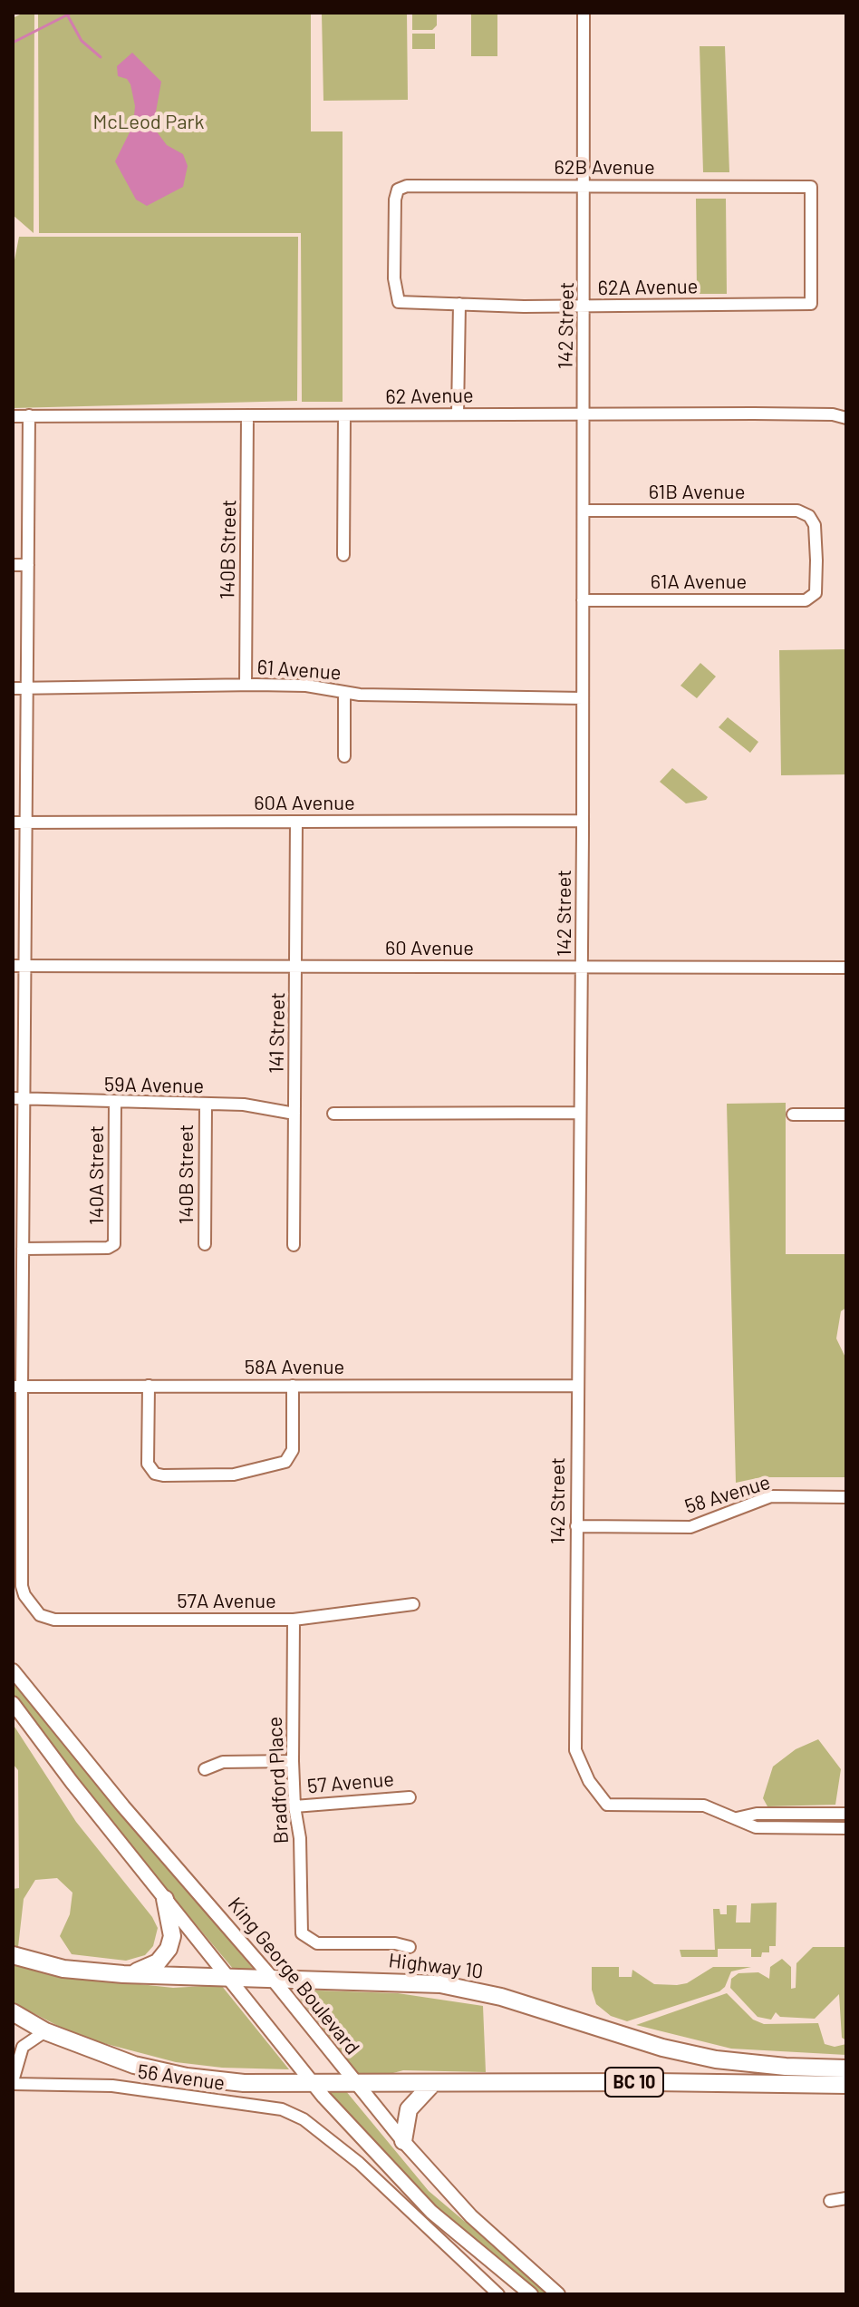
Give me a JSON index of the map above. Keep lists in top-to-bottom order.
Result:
{
  "streets": {
    "highway": ["Highway 10", "BC 10"],
    "main road": ["King George Boulevard"],
    "street": [
      "62B Avenue",
      "62A Avenue",
      "142 Street",
      "62 Avenue",
      "61B Avenue",
      "140B Street",
      "61A Avenue",
      "61 Avenue",
      "60A Avenue",
      "60 Avenue",
      "141 Street",
      "59A Avenue",
      "140A Street",
      "58A Avenue",
      "58 Avenue",
      "57A Avenue",
      "Bradford Place",
      "57 Avenue",
      "56 Avenue"
    ]
  },
  "crossings": [
    ["62B Avenue", "62A Avenue"],
    ["62B Avenue", "142 Street"],
    ["62A Avenue", "142 Street"],
    ["142 Street", "62 Avenue"],
    ["142 Street", "61B Avenue"],
    ["142 Street", "61A Avenue"],
    ["142 Street", "61 Avenue"],
    ["142 Street", "60A Avenue"],
    ["142 Street", "60 Avenue"],
    ["142 Street", "58A Avenue"],
    ["142 Street", "58 Avenue"],
    ["62 Avenue", "140B Street"],
    ["61B Avenue", "61A Avenue"],
    ["140B Street", "61 Avenue"],
    ["140B Street", "59A Avenue"],
    ["60A Avenue", "141 Street"],
    ["60 Avenue", "141 Street"],
    ["141 Street", "59A Avenue"],
    ["59A Avenue", "140A Street"],
    ["58A Avenue", "57A Avenue"],
    ["57A Avenue", "Bradford Place"],
    ["Bradford Place", "57 Avenue"],
    ["Highway 10", "King George Boulevard"],
    ["King George Boulevard", "BC 10"]
  ],
  "parks": ["McLeod Park"]
}
